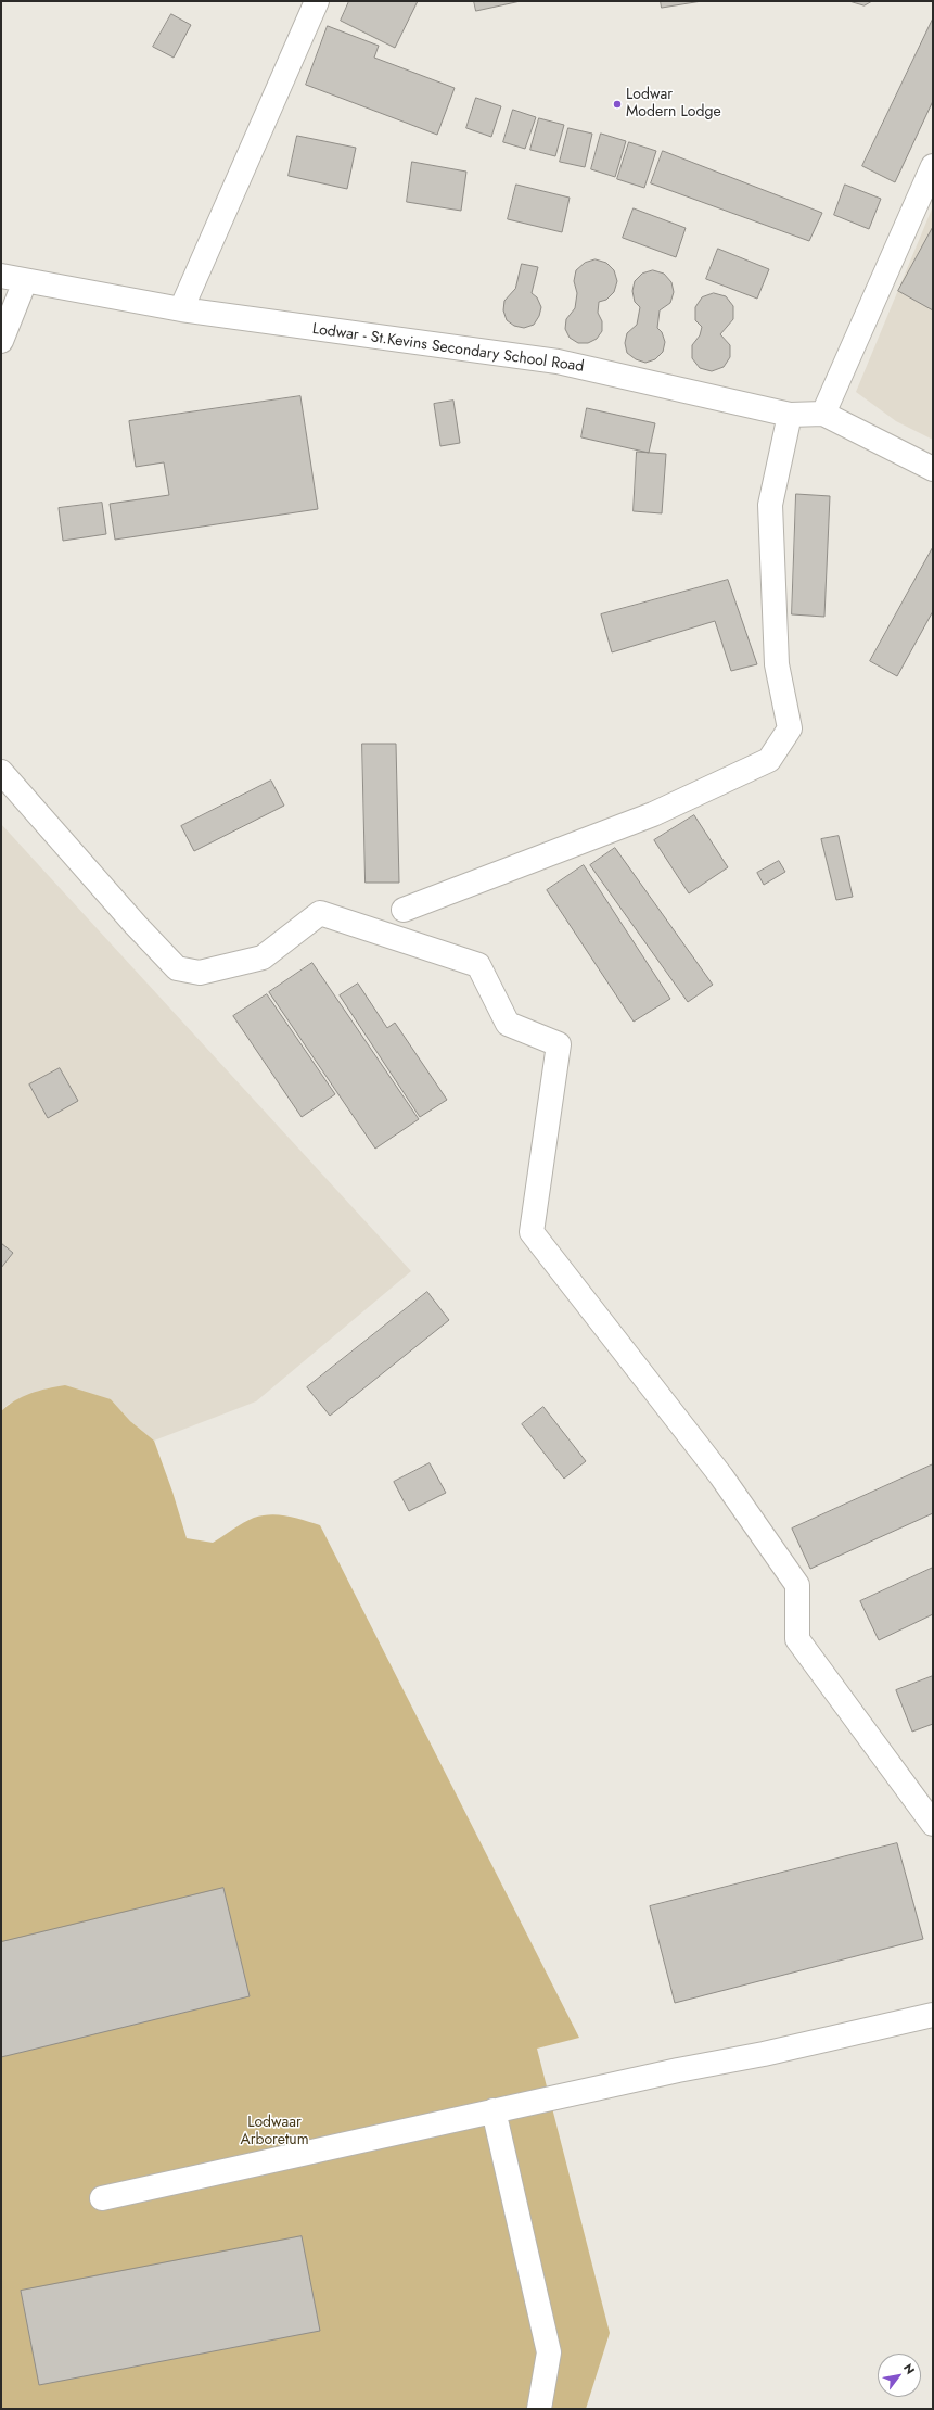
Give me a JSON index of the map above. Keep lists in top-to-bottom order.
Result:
{
  "streets": {
    "street": ["Lodwar - St.Kevins Secondary School Road"]
  },
  "parks": ["Lodwaar Arboretum"],
  "places": ["Lodwar Modern Lodge"],
  "north": "top right"
}
